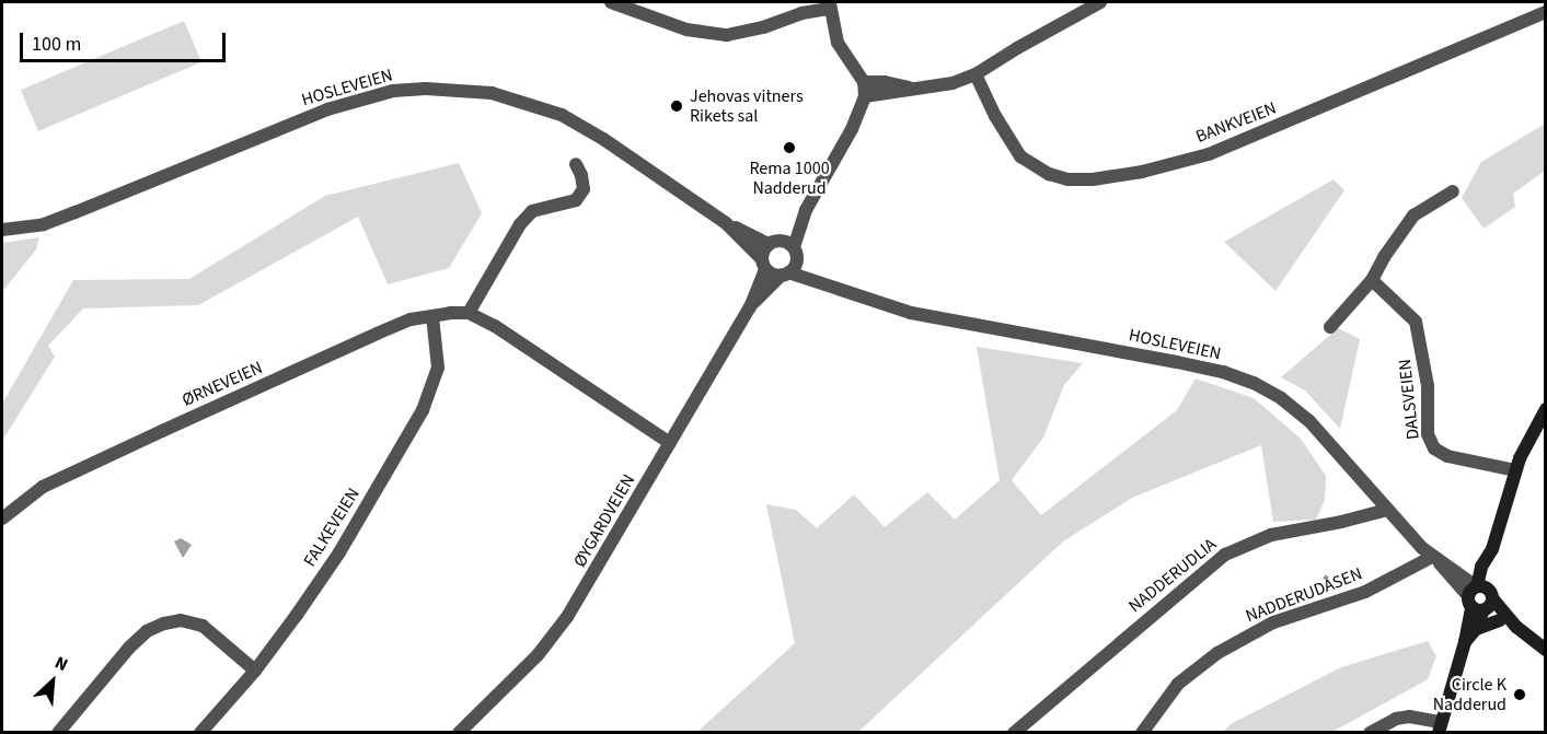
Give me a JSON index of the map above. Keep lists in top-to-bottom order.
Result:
{
  "streets": {
    "main road": ["HOSLEVEIEN"],
    "street": [
      "BANKVEIEN",
      "ØRNEVEIEN",
      "DALSVEIEN",
      "ØYGARDVEIEN",
      "FALKEVEIEN",
      "NADDERUDLIA",
      "NADDERUDÅSEN"
    ]
  },
  "crossings": [
    ["HOSLEVEIEN", "ØYGARDVEIEN"],
    ["HOSLEVEIEN", "NADDERUDLIA"],
    ["HOSLEVEIEN", "NADDERUDÅSEN"],
    ["ØRNEVEIEN", "FALKEVEIEN"]
  ],
  "places": ["Jehovas vitners Rikets sal", "Rema 1000 Nadderud", "Circle K Nadderud"],
  "scale_bar": "100 m",
  "north": "top right"
}
